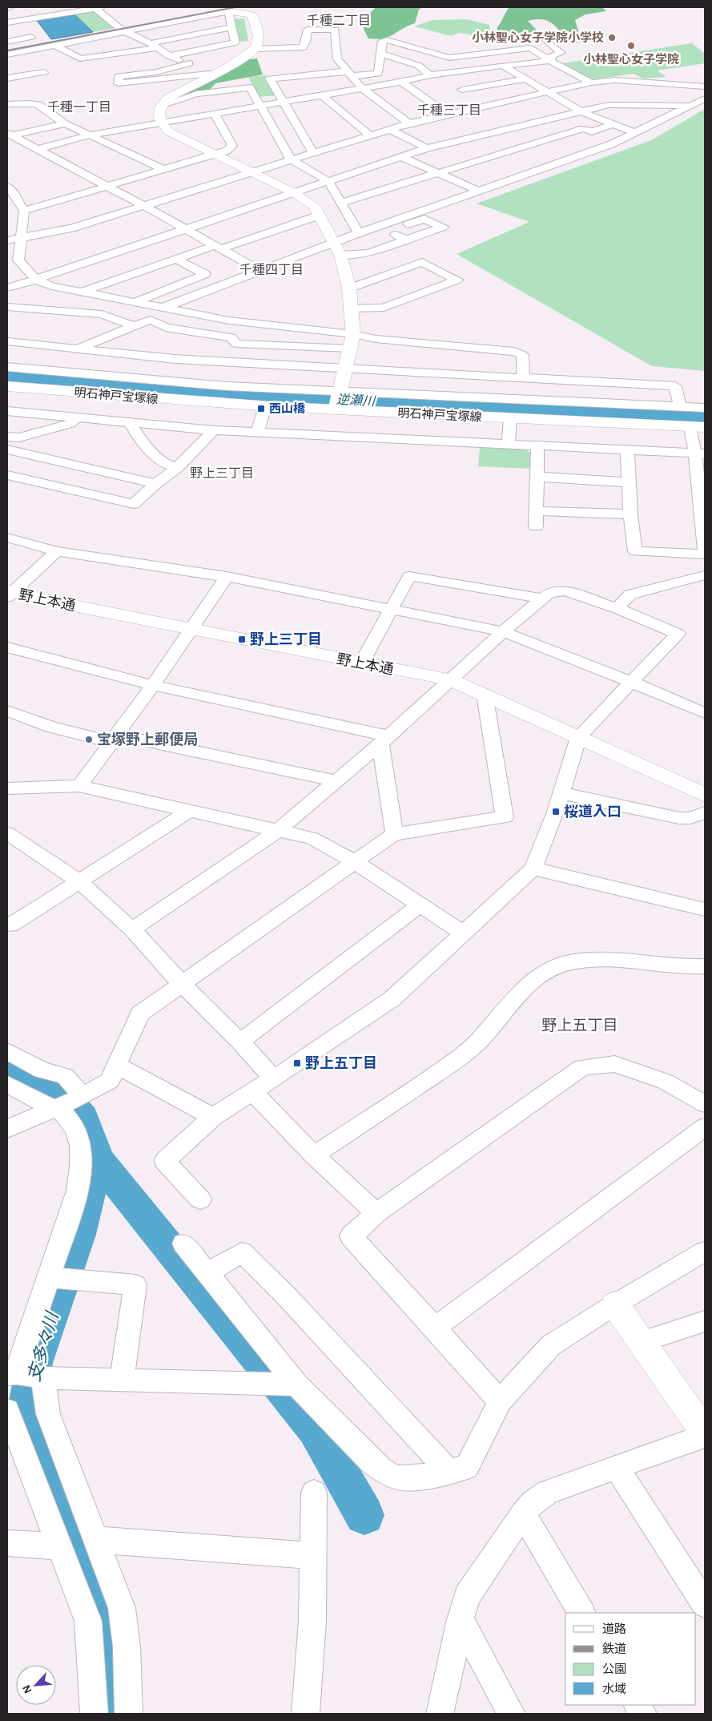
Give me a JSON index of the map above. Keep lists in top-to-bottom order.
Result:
{
  "streets": {
    "street": ["明石神戸宝塚線", "野上本通"]
  },
  "districts": [
    "千種二丁目",
    "千種一丁目",
    "千種三丁目",
    "千種四丁目",
    "野上三丁目",
    "野上五丁目"
  ],
  "water": ["逆瀬川", "支多々川"],
  "places": {
    "other": ["小林聖心女子学院小学校", "小林聖心女子学院", "宝塚野上郵便局"],
    "transit": [
      "西山橋",
      "野上三丁目",
      "桜道入口",
      "野上五丁目"
    ]
  },
  "legend": [
    "道路",
    "鉄道",
    "公園",
    "水域"
  ],
  "north": "bottom left"
}
